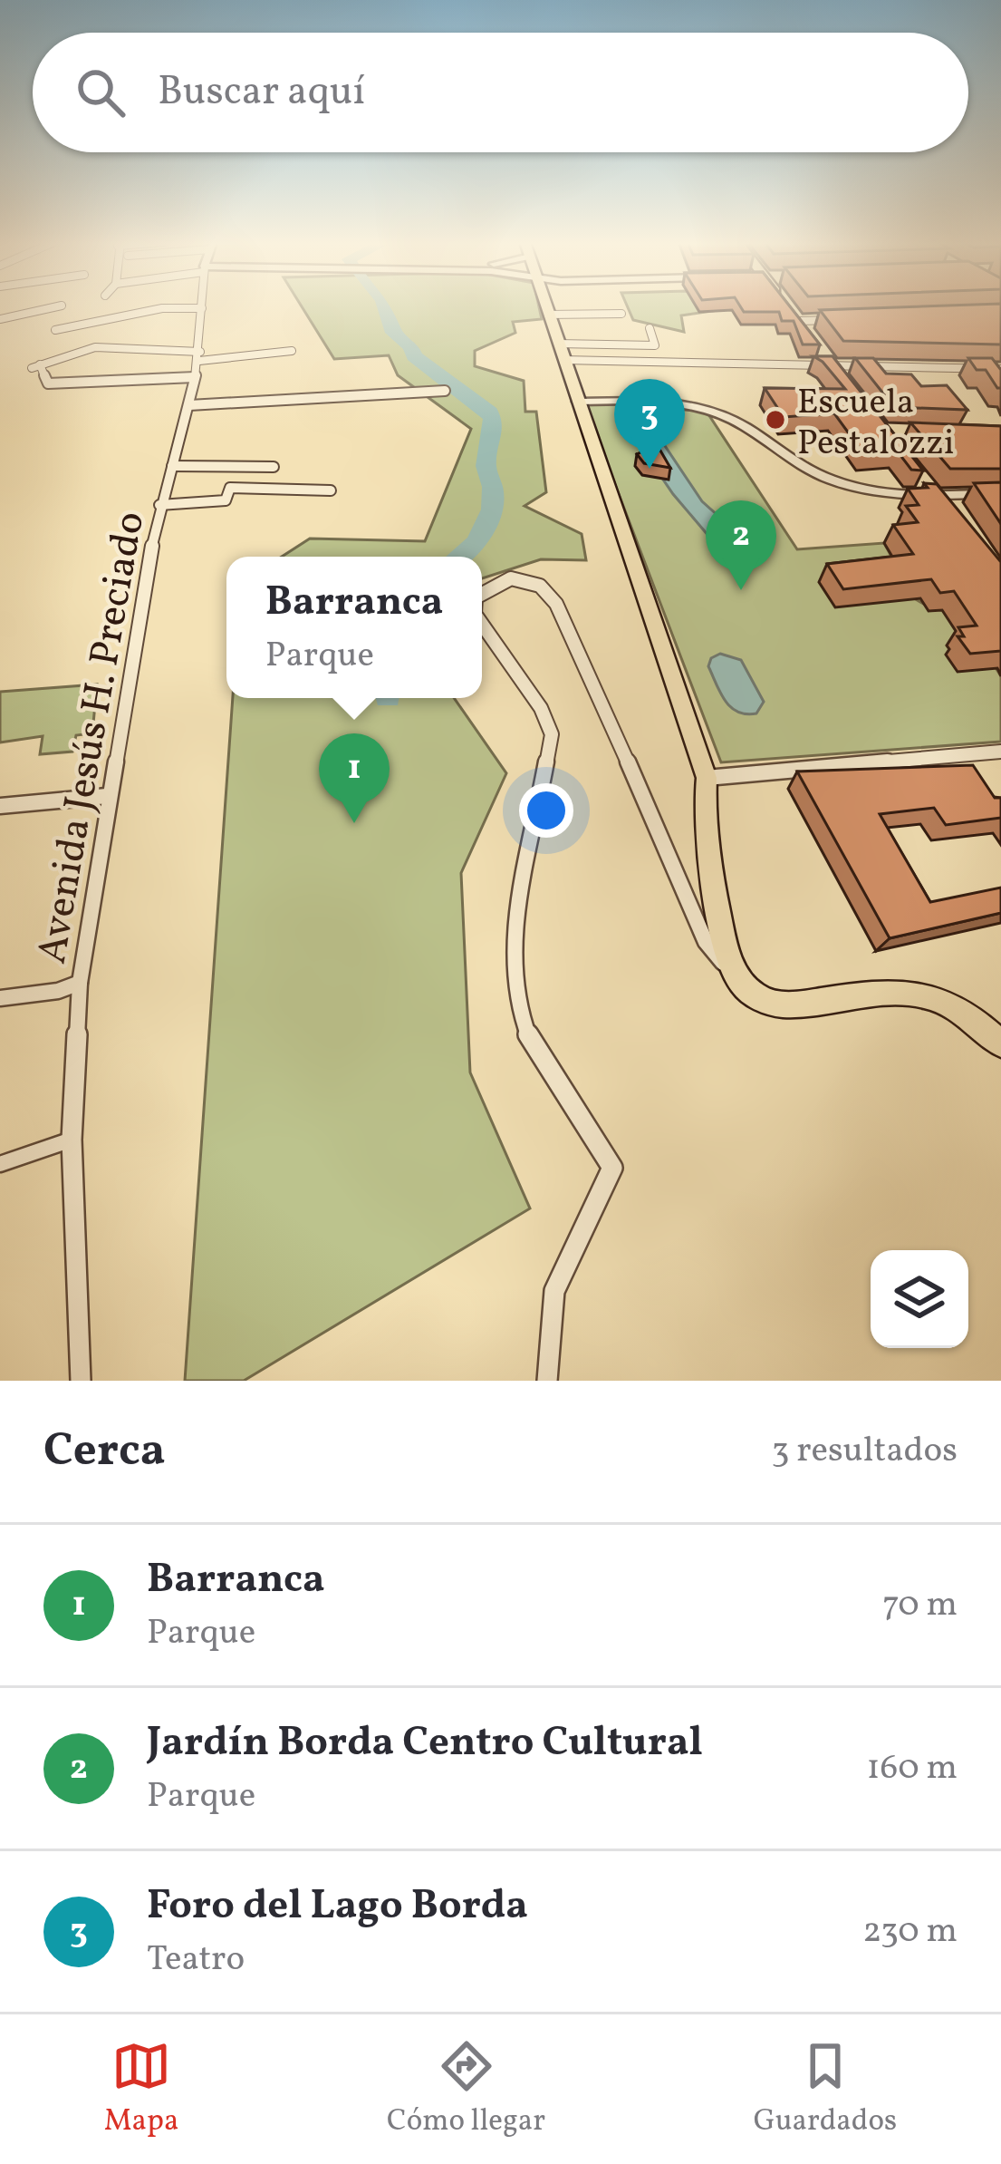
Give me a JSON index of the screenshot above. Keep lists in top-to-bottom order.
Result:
{
  "streets": {
    "street": ["Avenida Jesús H. Preciado"]
  },
  "places": ["Escuela Pestalozzi"],
  "page": {
    "search": "Buscar aquí",
    "pins": ["3", "2", "1"],
    "popup": ["Barranca", "Parque"],
    "heading": ["Cerca", "3 resultados"],
    "list": [
      {
        "mark": "1",
        "name": "Barranca",
        "note": "Parque",
        "value": "70 m"
      },
      {
        "mark": "2",
        "name": "Jardín Borda Centro Cultural",
        "note": "Parque",
        "value": "160 m"
      },
      {
        "mark": "3",
        "name": "Foro del Lago Borda",
        "note": "Teatro",
        "value": "230 m"
      }
    ],
    "nav": ["Mapa", "Cómo llegar", "Guardados"]
  }
}
